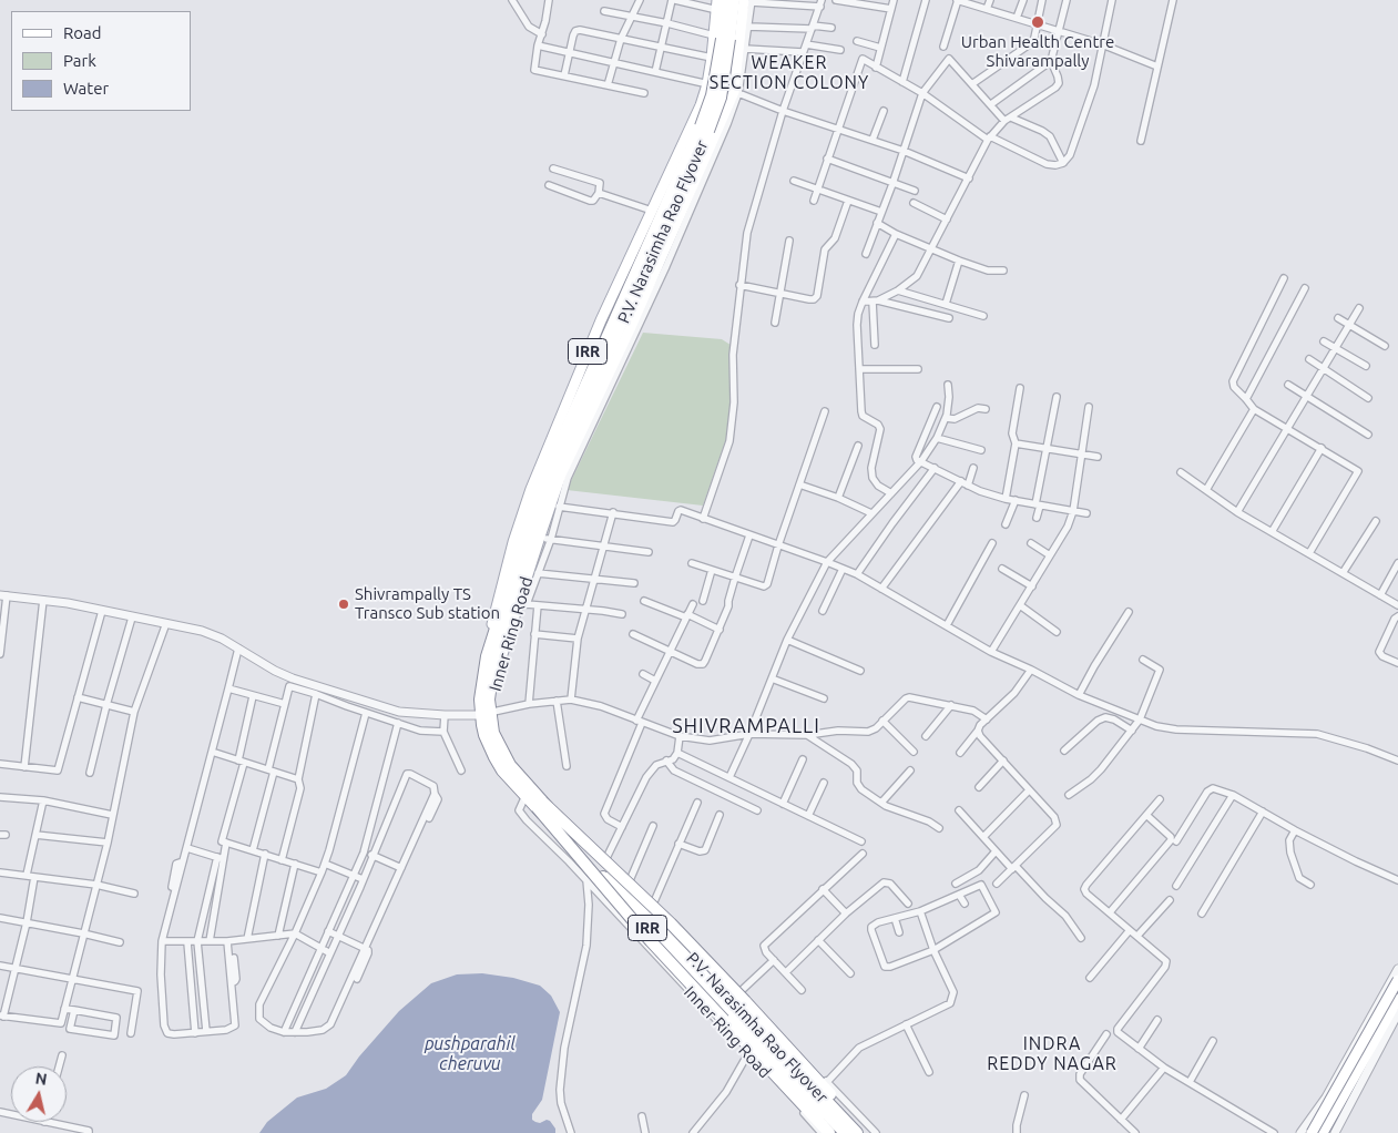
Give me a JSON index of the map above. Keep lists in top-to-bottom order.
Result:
{
  "streets": {
    "highway": ["P.V. Narasimha Rao Flyover"],
    "main road": ["IRR", "Inner Ring Road"]
  },
  "districts": ["WEAKER SECTION COLONY", "SHIVRAMPALLI", "INDRA REDDY NAGAR"],
  "water": ["pushparahil cheruvu"],
  "places": ["Urban Health Centre Shivarampally", "Shivrampally TS Transco Sub station"],
  "legend": ["Road", "Park", "Water"],
  "north": "top"
}
